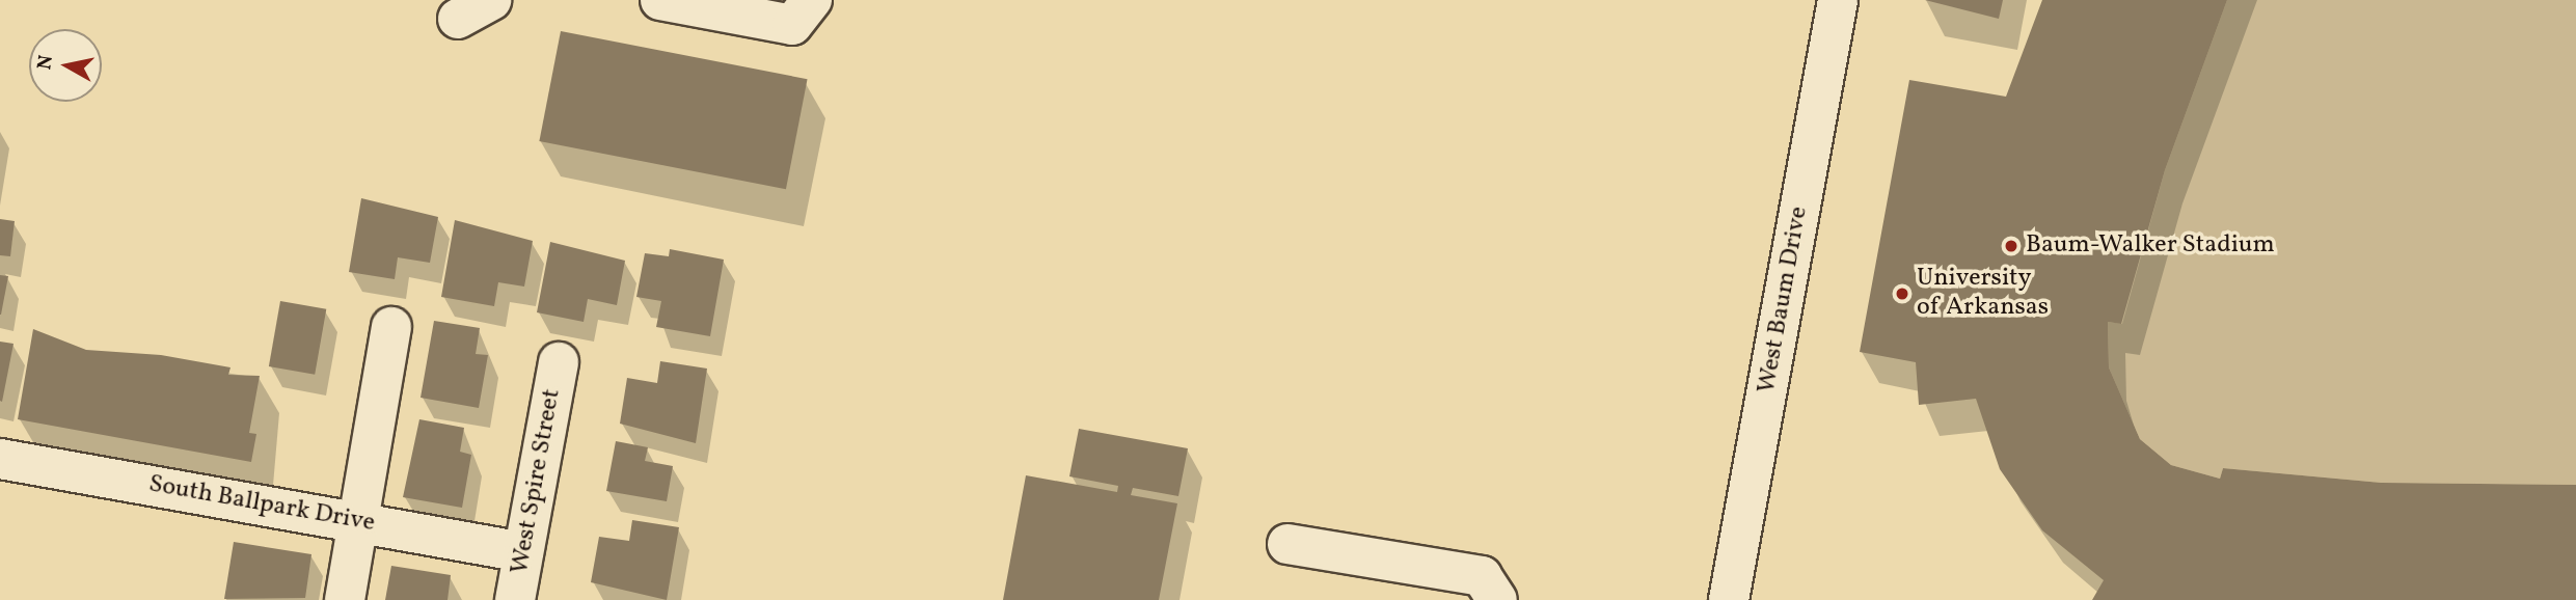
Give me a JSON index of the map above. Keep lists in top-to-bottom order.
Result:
{
  "streets": {
    "lane": ["West Baum Drive", "West Spire Street", "South Ballpark Drive"]
  },
  "crossings": [
    ["West Spire Street", "South Ballpark Drive"]
  ],
  "places": ["Baum-Walker Stadium", "University of Arkansas"],
  "north": "left"
}
